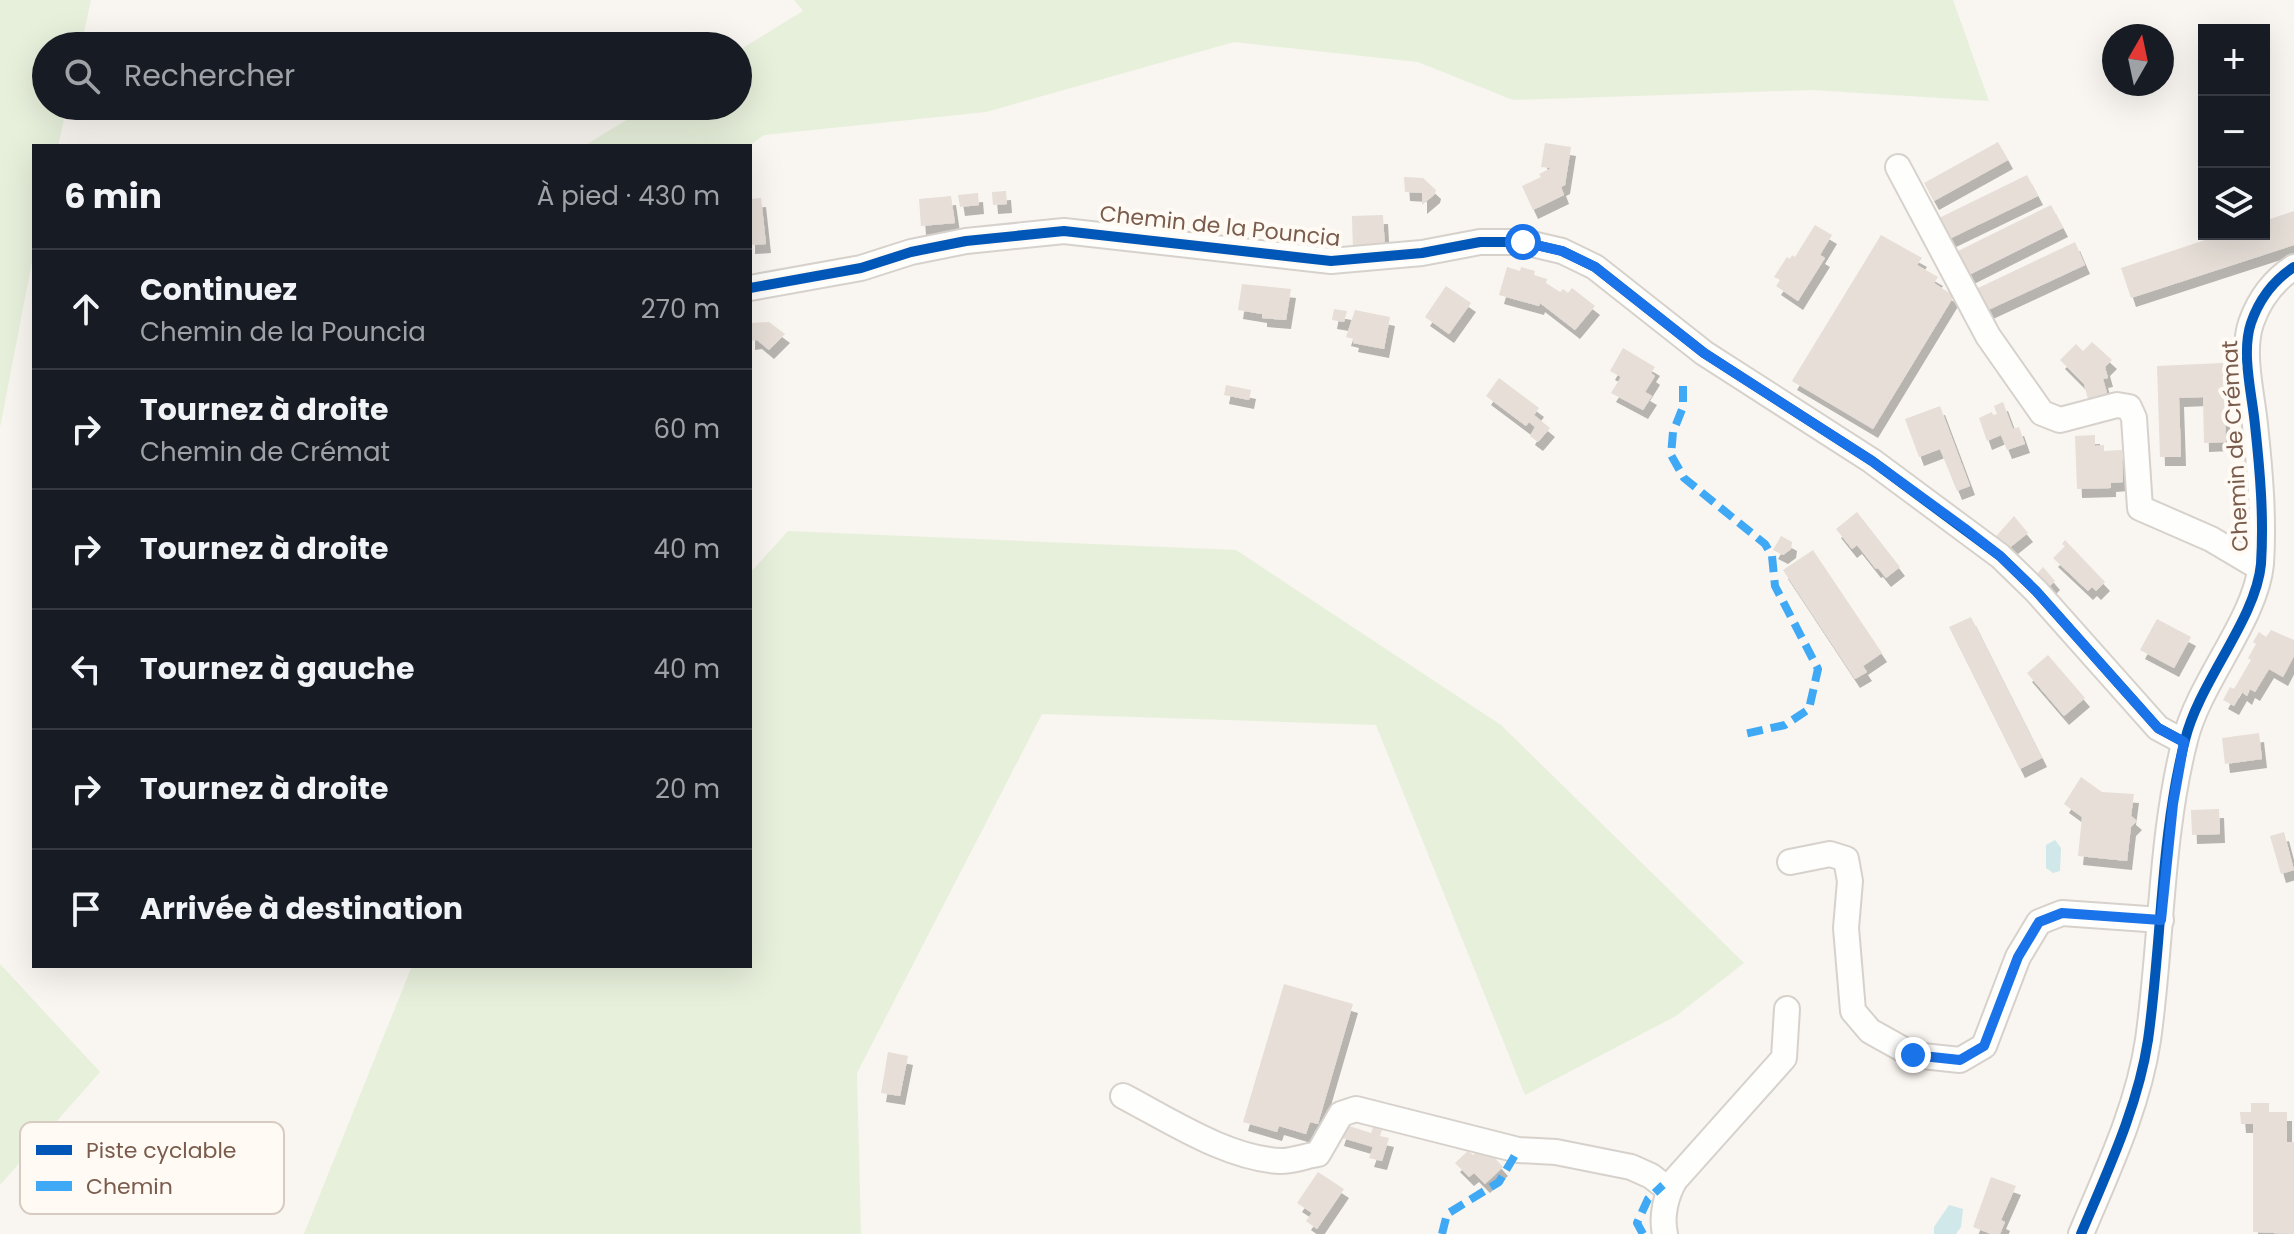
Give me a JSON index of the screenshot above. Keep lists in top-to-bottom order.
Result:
{
  "streets": {
    "street": ["Chemin de la Pouncia", "Chemin de Crémat"]
  },
  "crossings": [
    ["Chemin de la Pouncia", "Chemin de Crémat"]
  ],
  "legend": ["Piste cyclable", "Chemin"],
  "north": "top",
  "page": {
    "map_buttons": ["+", "−"],
    "search": "Rechercher",
    "heading": ["6 min", "À pied · 430 m"],
    "list": [
      ["Continuez", "Chemin de la Pouncia", "270 m"],
      ["Tournez à droite", "Chemin de Crémat", "60 m"],
      ["Tournez à droite", "40 m"],
      ["Tournez à gauche", "40 m"],
      ["Tournez à droite", "20 m"],
      "Arrivée à destination"
    ]
  }
}
